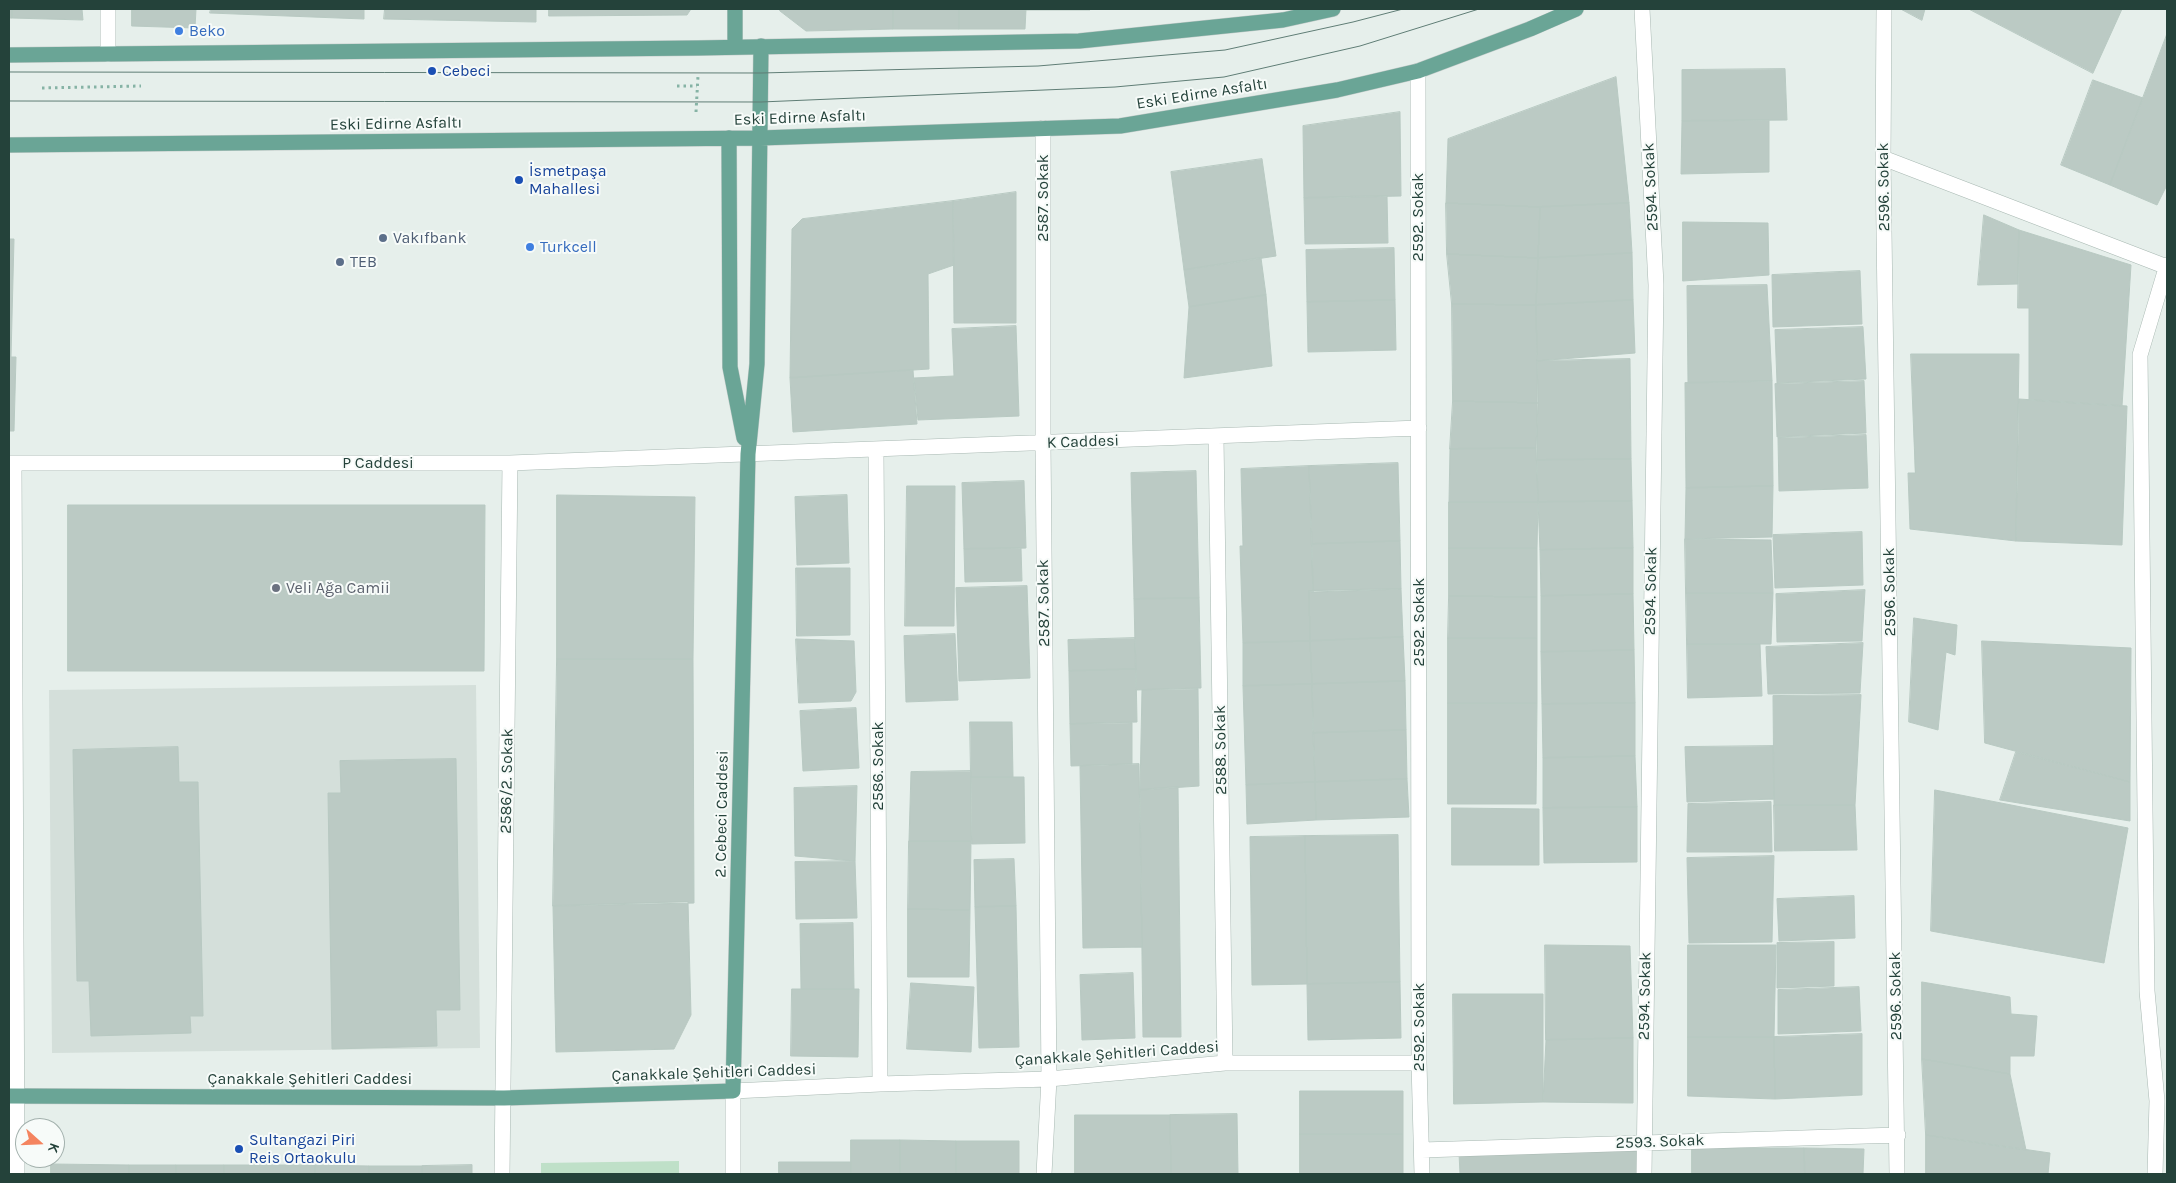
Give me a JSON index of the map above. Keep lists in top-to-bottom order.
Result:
{
  "streets": {
    "main road": ["Eski Edirne Asfaltı", "2. Cebeci Caddesi", "Çanakkale Şehitleri Caddesi"],
    "street": [
      "2594. Sokak",
      "2596. Sokak",
      "2587. Sokak",
      "2592. Sokak",
      "K Caddesi",
      "P Caddesi",
      "2588. Sokak",
      "2586. Sokak",
      "2586/2. Sokak",
      "2593. Sokak"
    ]
  },
  "crossings": [
    ["Eski Edirne Asfaltı", "2587. Sokak"],
    ["Eski Edirne Asfaltı", "2592. Sokak"],
    ["2594. Sokak", "2593. Sokak"],
    ["2596. Sokak", "2593. Sokak"],
    ["2587. Sokak", "K Caddesi"],
    ["2587. Sokak", "Çanakkale Şehitleri Caddesi"],
    ["2592. Sokak", "K Caddesi"],
    ["2592. Sokak", "Çanakkale Şehitleri Caddesi"],
    ["2592. Sokak", "2593. Sokak"],
    ["K Caddesi", "P Caddesi"],
    ["K Caddesi", "2588. Sokak"],
    ["K Caddesi", "2586. Sokak"],
    ["K Caddesi", "2. Cebeci Caddesi"],
    ["P Caddesi", "2586/2. Sokak"],
    ["P Caddesi", "2. Cebeci Caddesi"],
    ["2588. Sokak", "Çanakkale Şehitleri Caddesi"],
    ["2586. Sokak", "Çanakkale Şehitleri Caddesi"],
    ["2586/2. Sokak", "Çanakkale Şehitleri Caddesi"],
    ["2. Cebeci Caddesi", "Çanakkale Şehitleri Caddesi"]
  ],
  "places": [
    "Beko",
    "Cebeci",
    "İsmetpaşa Mahallesi",
    "Vakıfbank",
    "Turkcell",
    "TEB",
    "Veli Ağa Camii",
    "Sultangazi Piri Reis Ortaokulu"
  ],
  "north": "right"
}
